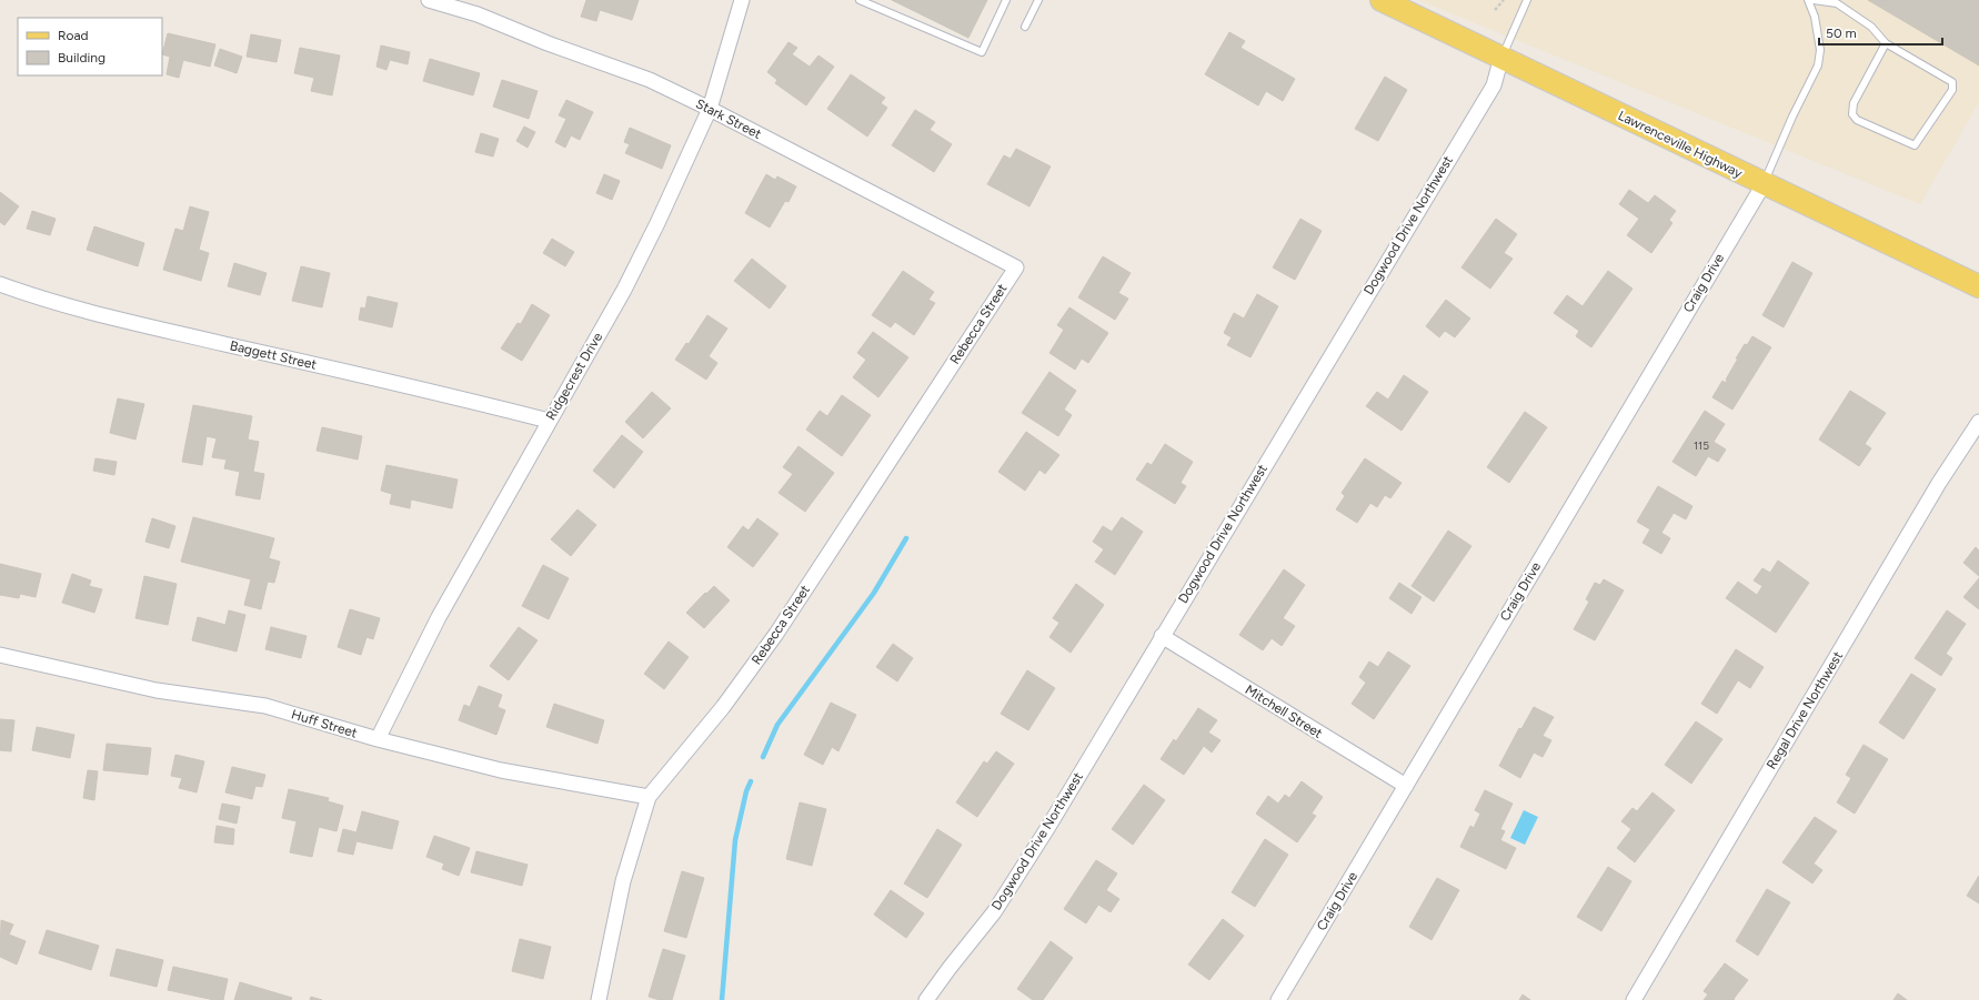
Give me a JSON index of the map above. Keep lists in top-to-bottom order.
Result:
{
  "streets": {
    "main road": ["Lawrenceville Highway"],
    "street": [
      "Stark Street",
      "Dogwood Drive Northwest",
      "Craig Drive",
      "Rebecca Street",
      "Baggett Street",
      "Ridgecrest Drive",
      "Regal Drive Northwest",
      "Mitchell Street",
      "Huff Street"
    ]
  },
  "crossings": [
    ["Stark Street", "Rebecca Street"],
    ["Stark Street", "Ridgecrest Drive"],
    ["Lawrenceville Highway", "Dogwood Drive Northwest"],
    ["Lawrenceville Highway", "Craig Drive"],
    ["Dogwood Drive Northwest", "Mitchell Street"],
    ["Craig Drive", "Mitchell Street"],
    ["Rebecca Street", "Huff Street"],
    ["Baggett Street", "Ridgecrest Drive"],
    ["Ridgecrest Drive", "Huff Street"]
  ],
  "house_numbers": ["115"],
  "legend": ["Road", "Building"],
  "scale_bar": "50 m"
}
